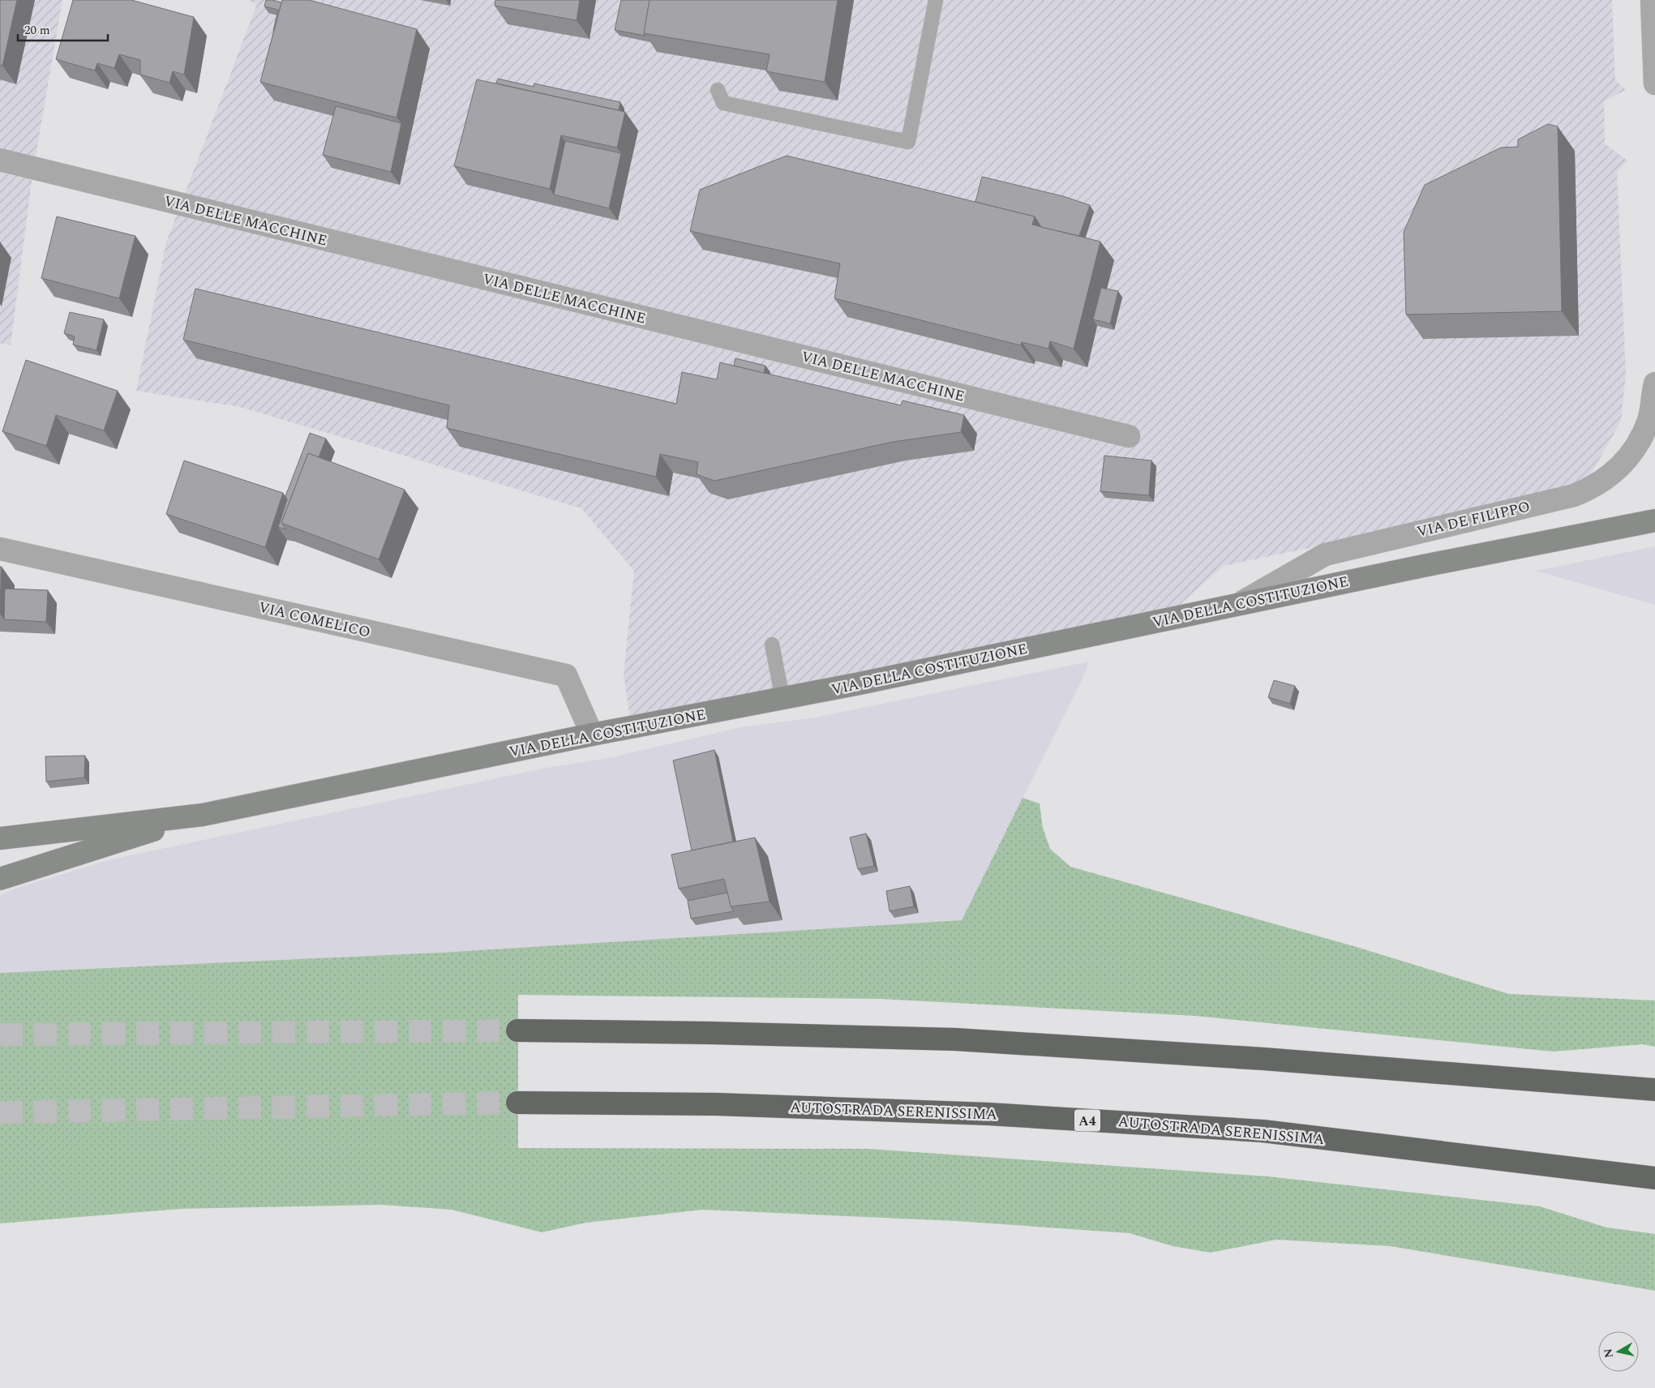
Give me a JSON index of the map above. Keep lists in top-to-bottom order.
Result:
{
  "streets": {
    "highway": ["AUTOSTRADA SERENISSIMA", "A4"],
    "main road": ["VIA DELLA COSTITUZIONE"],
    "street": ["VIA DELLE MACCHINE", "VIA DE FILIPPO", "VIA COMELICO"]
  },
  "crossings": [
    ["VIA DE FILIPPO", "VIA DELLA COSTITUZIONE"],
    ["VIA DELLA COSTITUZIONE", "VIA COMELICO"]
  ],
  "scale_bar": "20 m",
  "north": "left"
}
